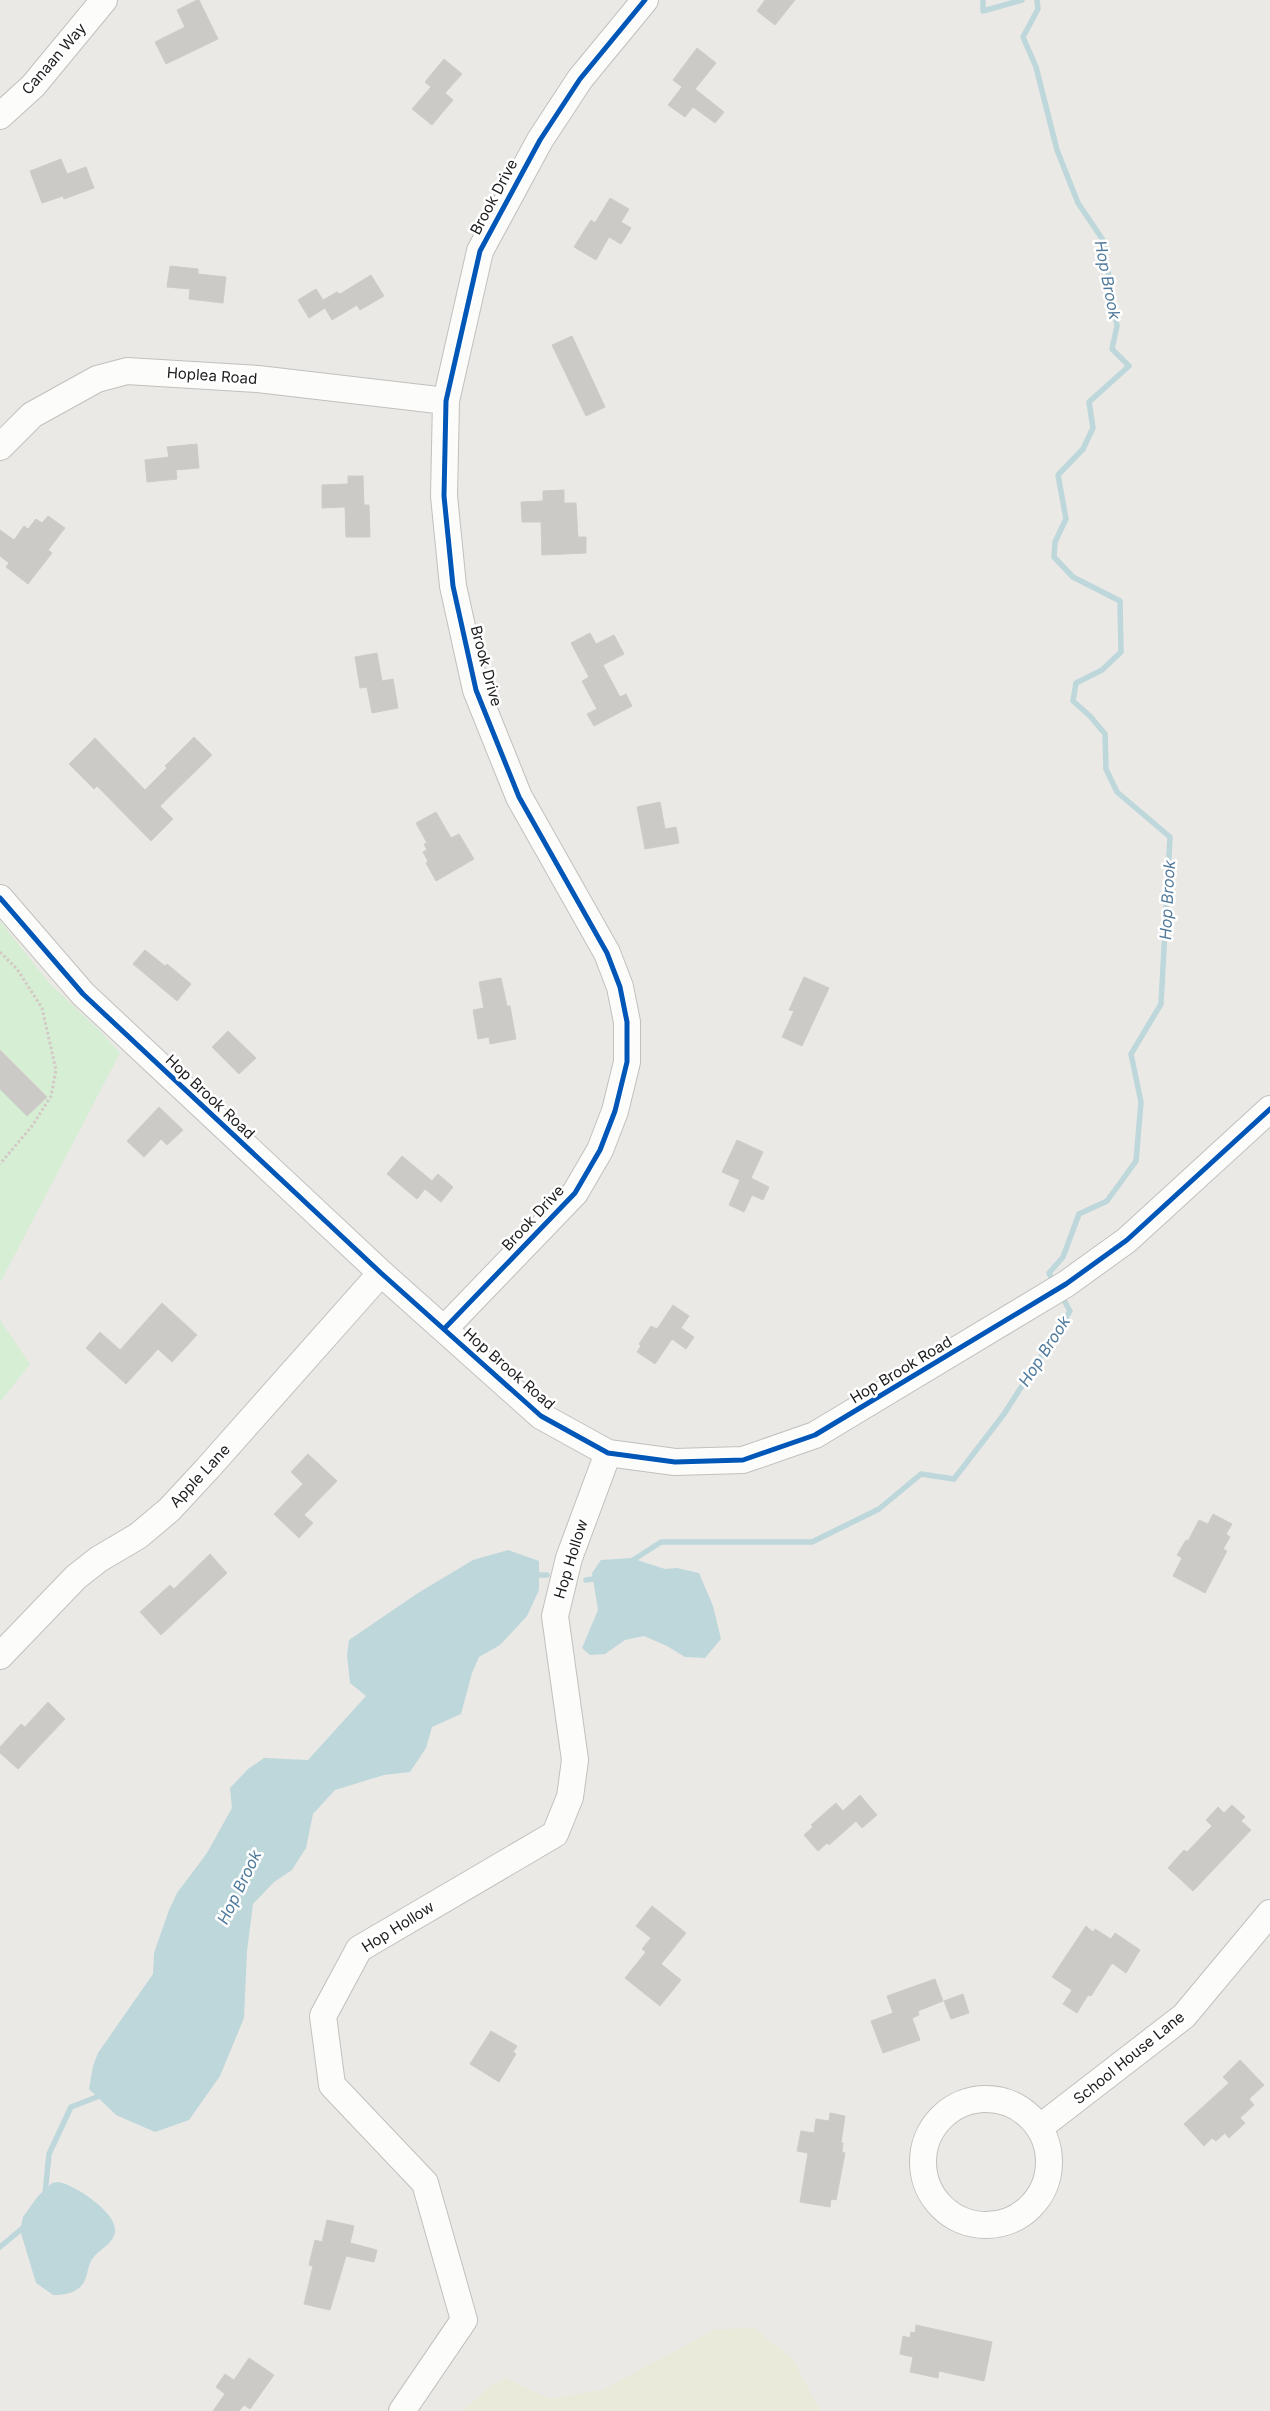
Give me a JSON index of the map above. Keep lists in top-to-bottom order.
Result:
{
  "streets": {
    "street": [
      "Canaan Way",
      "Brook Drive",
      "Hoplea Road",
      "Hop Brook Road",
      "Apple Lane",
      "Hop Hollow",
      "School House Lane"
    ]
  },
  "crossings": [
    ["Brook Drive", "Hoplea Road"],
    ["Brook Drive", "Hop Brook Road"],
    ["Hop Brook Road", "Apple Lane"],
    ["Hop Brook Road", "Hop Hollow"]
  ],
  "water": ["Hop Brook"]
}
